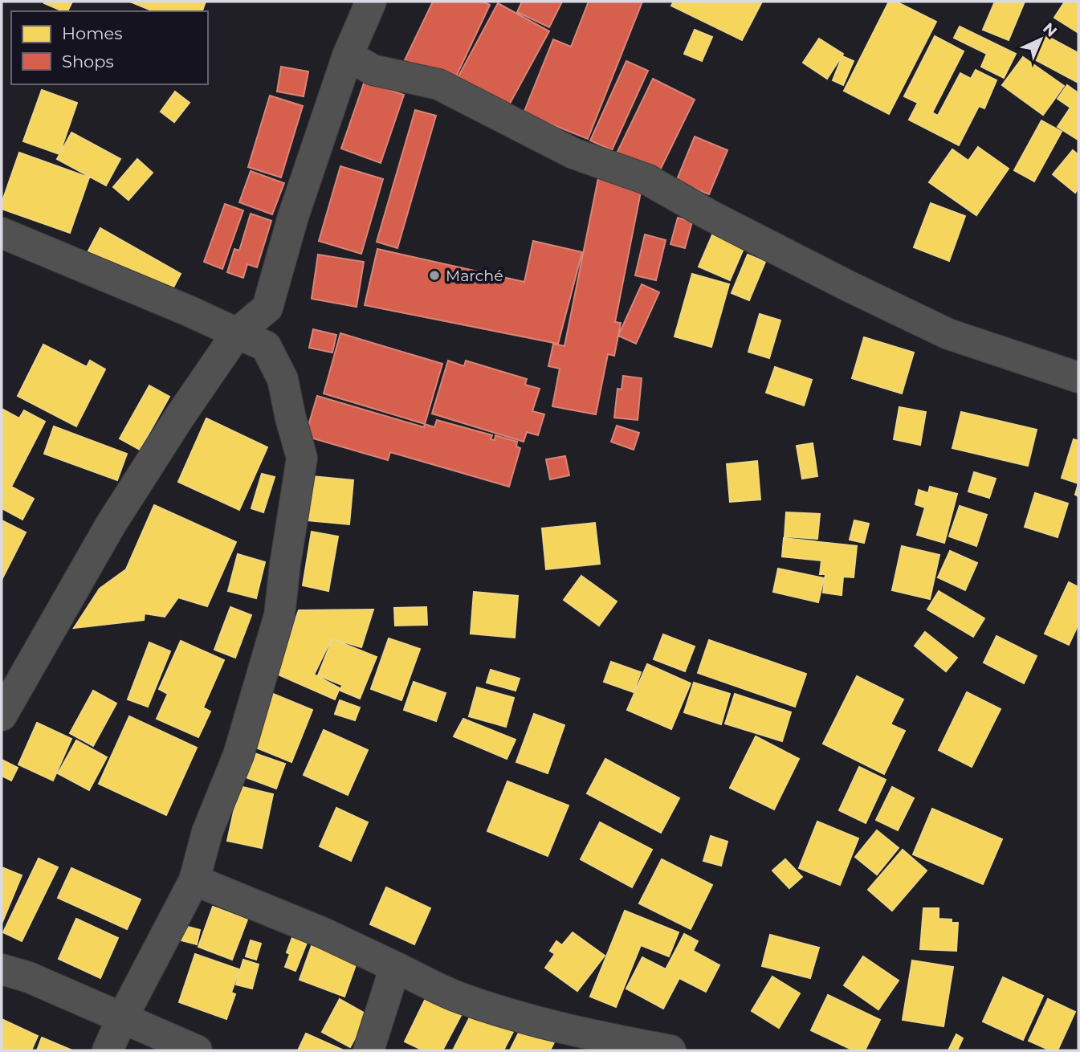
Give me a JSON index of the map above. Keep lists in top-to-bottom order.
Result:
{
  "places": ["Marché"],
  "legend": ["Homes", "Shops"],
  "north": "top right"
}
